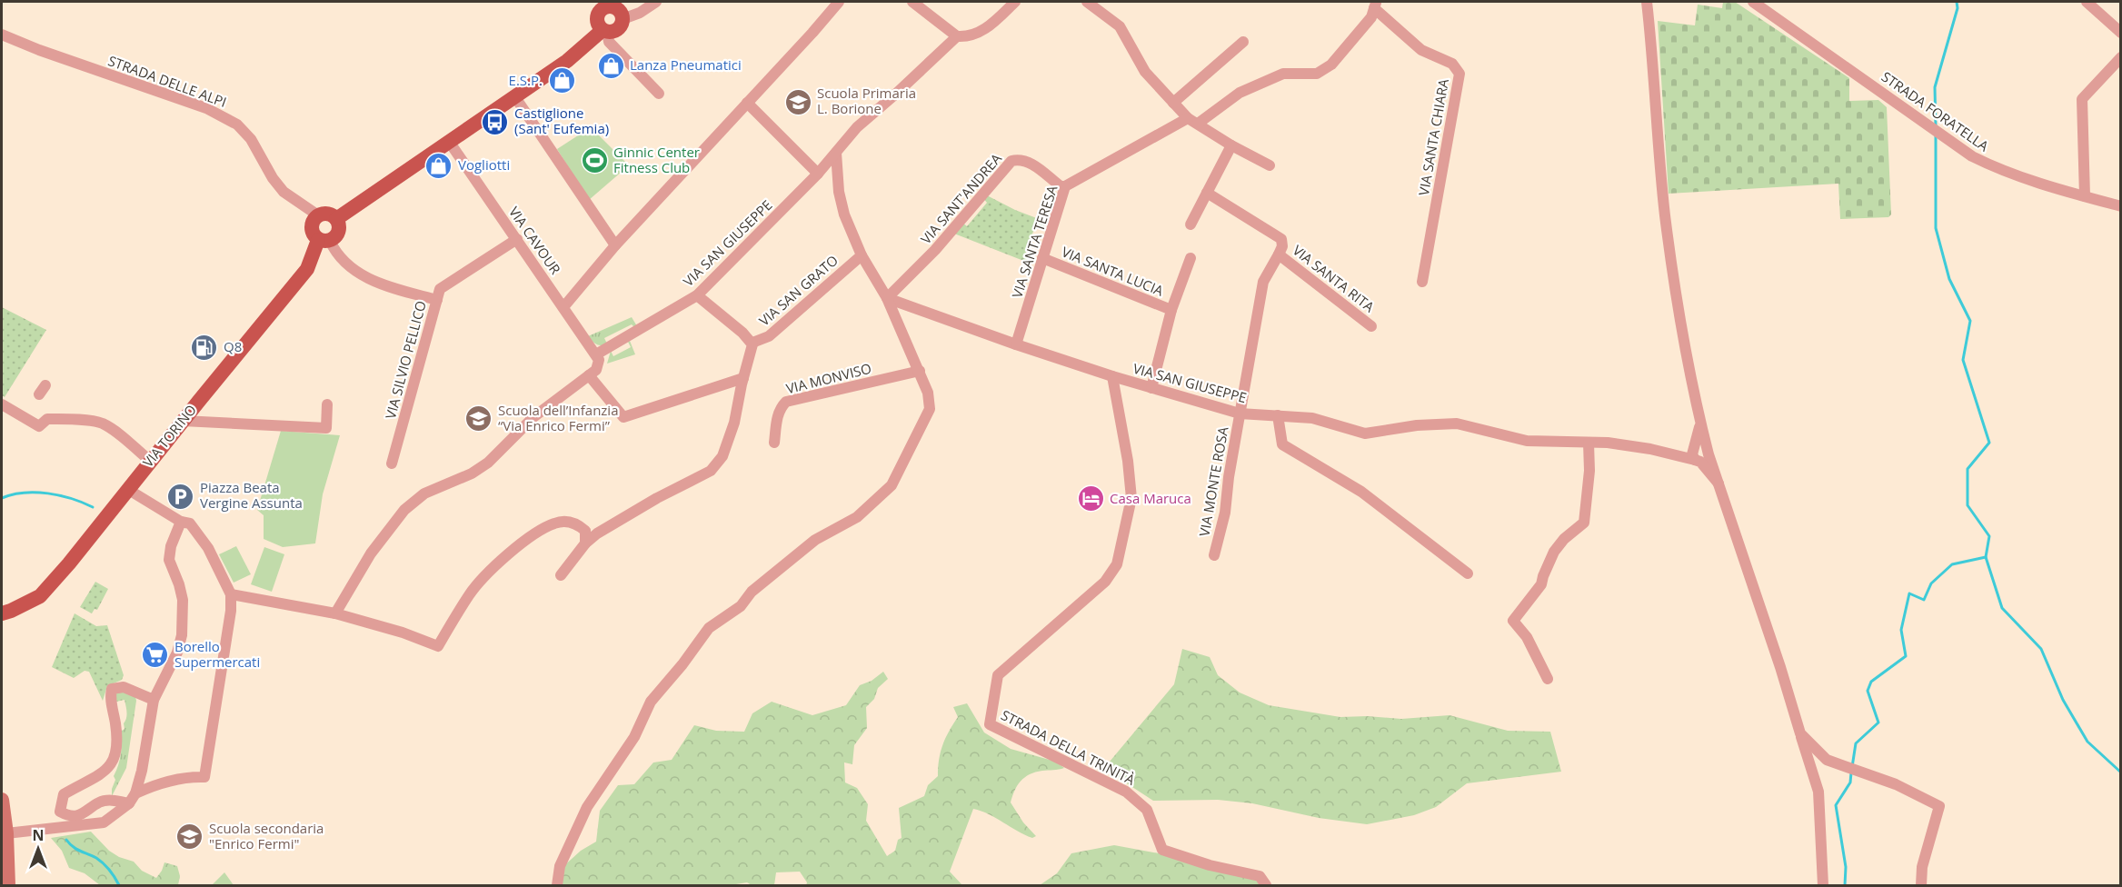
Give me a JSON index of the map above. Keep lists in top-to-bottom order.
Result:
{
  "streets": {
    "main road": ["VIA TORINO"],
    "street": [
      "STRADA DELLE ALPI",
      "STRADA FORATELLA",
      "VIA SANTA CHIARA",
      "VIA SANT'ANDREA",
      "VIA CAVOUR",
      "VIA SANTA TERESA",
      "VIA SAN GIUSEPPE",
      "VIA SANTA LUCIA",
      "VIA SANTA RITA",
      "VIA SAN GRATO",
      "VIA SILVIO PELLICO",
      "VIA MONVISO",
      "VIA MONTE ROSA",
      "STRADA DELLA TRINITÀ"
    ]
  },
  "crossings": [
    ["STRADA DELLE ALPI", "VIA TORINO"],
    ["VIA SANTA CHIARA", "VIA SANTA TERESA"],
    ["VIA SANT'ANDREA", "VIA SANTA TERESA"],
    ["VIA SANT'ANDREA", "VIA SAN GIUSEPPE"],
    ["VIA CAVOUR", "VIA SAN GIUSEPPE"],
    ["VIA CAVOUR", "VIA SILVIO PELLICO"],
    ["VIA SANTA TERESA", "VIA SAN GIUSEPPE"],
    ["VIA SANTA TERESA", "VIA SANTA LUCIA"],
    ["VIA SAN GIUSEPPE", "VIA MONTE ROSA"],
    ["VIA SAN GIUSEPPE", "STRADA DELLA TRINITÀ"],
    ["VIA SANTA RITA", "VIA MONTE ROSA"]
  ],
  "places": {
    "shop": ["Lanza Pneumatici", "E.S.P.", "Vogliotti"],
    "school or university": ["Scuola Primaria L. Borione", "Scuola dell’Infanzia “Via Enrico Fermi”", "Scuola secondaria \"Enrico Fermi\""],
    "bus stop": ["Castiglione (Sant' Eufemia)"],
    "sports": ["Ginnic Center Fitness Club"],
    "fuel station": ["Q8"],
    "parking": ["Piazza Beata Vergine Assunta"],
    "hotel": ["Casa Maruca"],
    "supermarket": ["Borello Supermercati"]
  },
  "north": "top"
}
